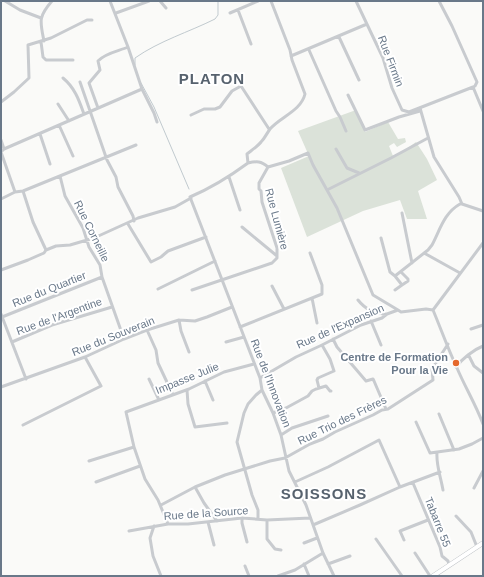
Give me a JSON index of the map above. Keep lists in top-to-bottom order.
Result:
{
  "streets": {
    "street": [
      "Rue Firmin",
      "Rue Lumière",
      "Rue Corneille",
      "Rue du Quartier",
      "Rue de l'Argentine",
      "Rue de l'Expansion",
      "Rue du Souverain",
      "Impasse Julie",
      "Rue de l'Innovation",
      "Rue Trio des Frères",
      "Rue de la Source",
      "Tabarre 55"
    ]
  },
  "crossings": [
    ["Rue Lumière", "Rue de l'Innovation"],
    ["Rue Corneille", "Rue du Quartier"],
    ["Rue Corneille", "Rue de l'Argentine"],
    ["Rue Corneille", "Rue du Souverain"],
    ["Rue de l'Expansion", "Rue de l'Innovation"],
    ["Rue du Souverain", "Rue de l'Innovation"],
    ["Impasse Julie", "Rue de l'Innovation"],
    ["Rue de l'Innovation", "Rue Trio des Frères"],
    ["Rue de l'Innovation", "Rue de la Source"]
  ],
  "districts": ["PLATON", "SOISSONS"],
  "places": ["Centre de Formation Pour la Vie"]
}
